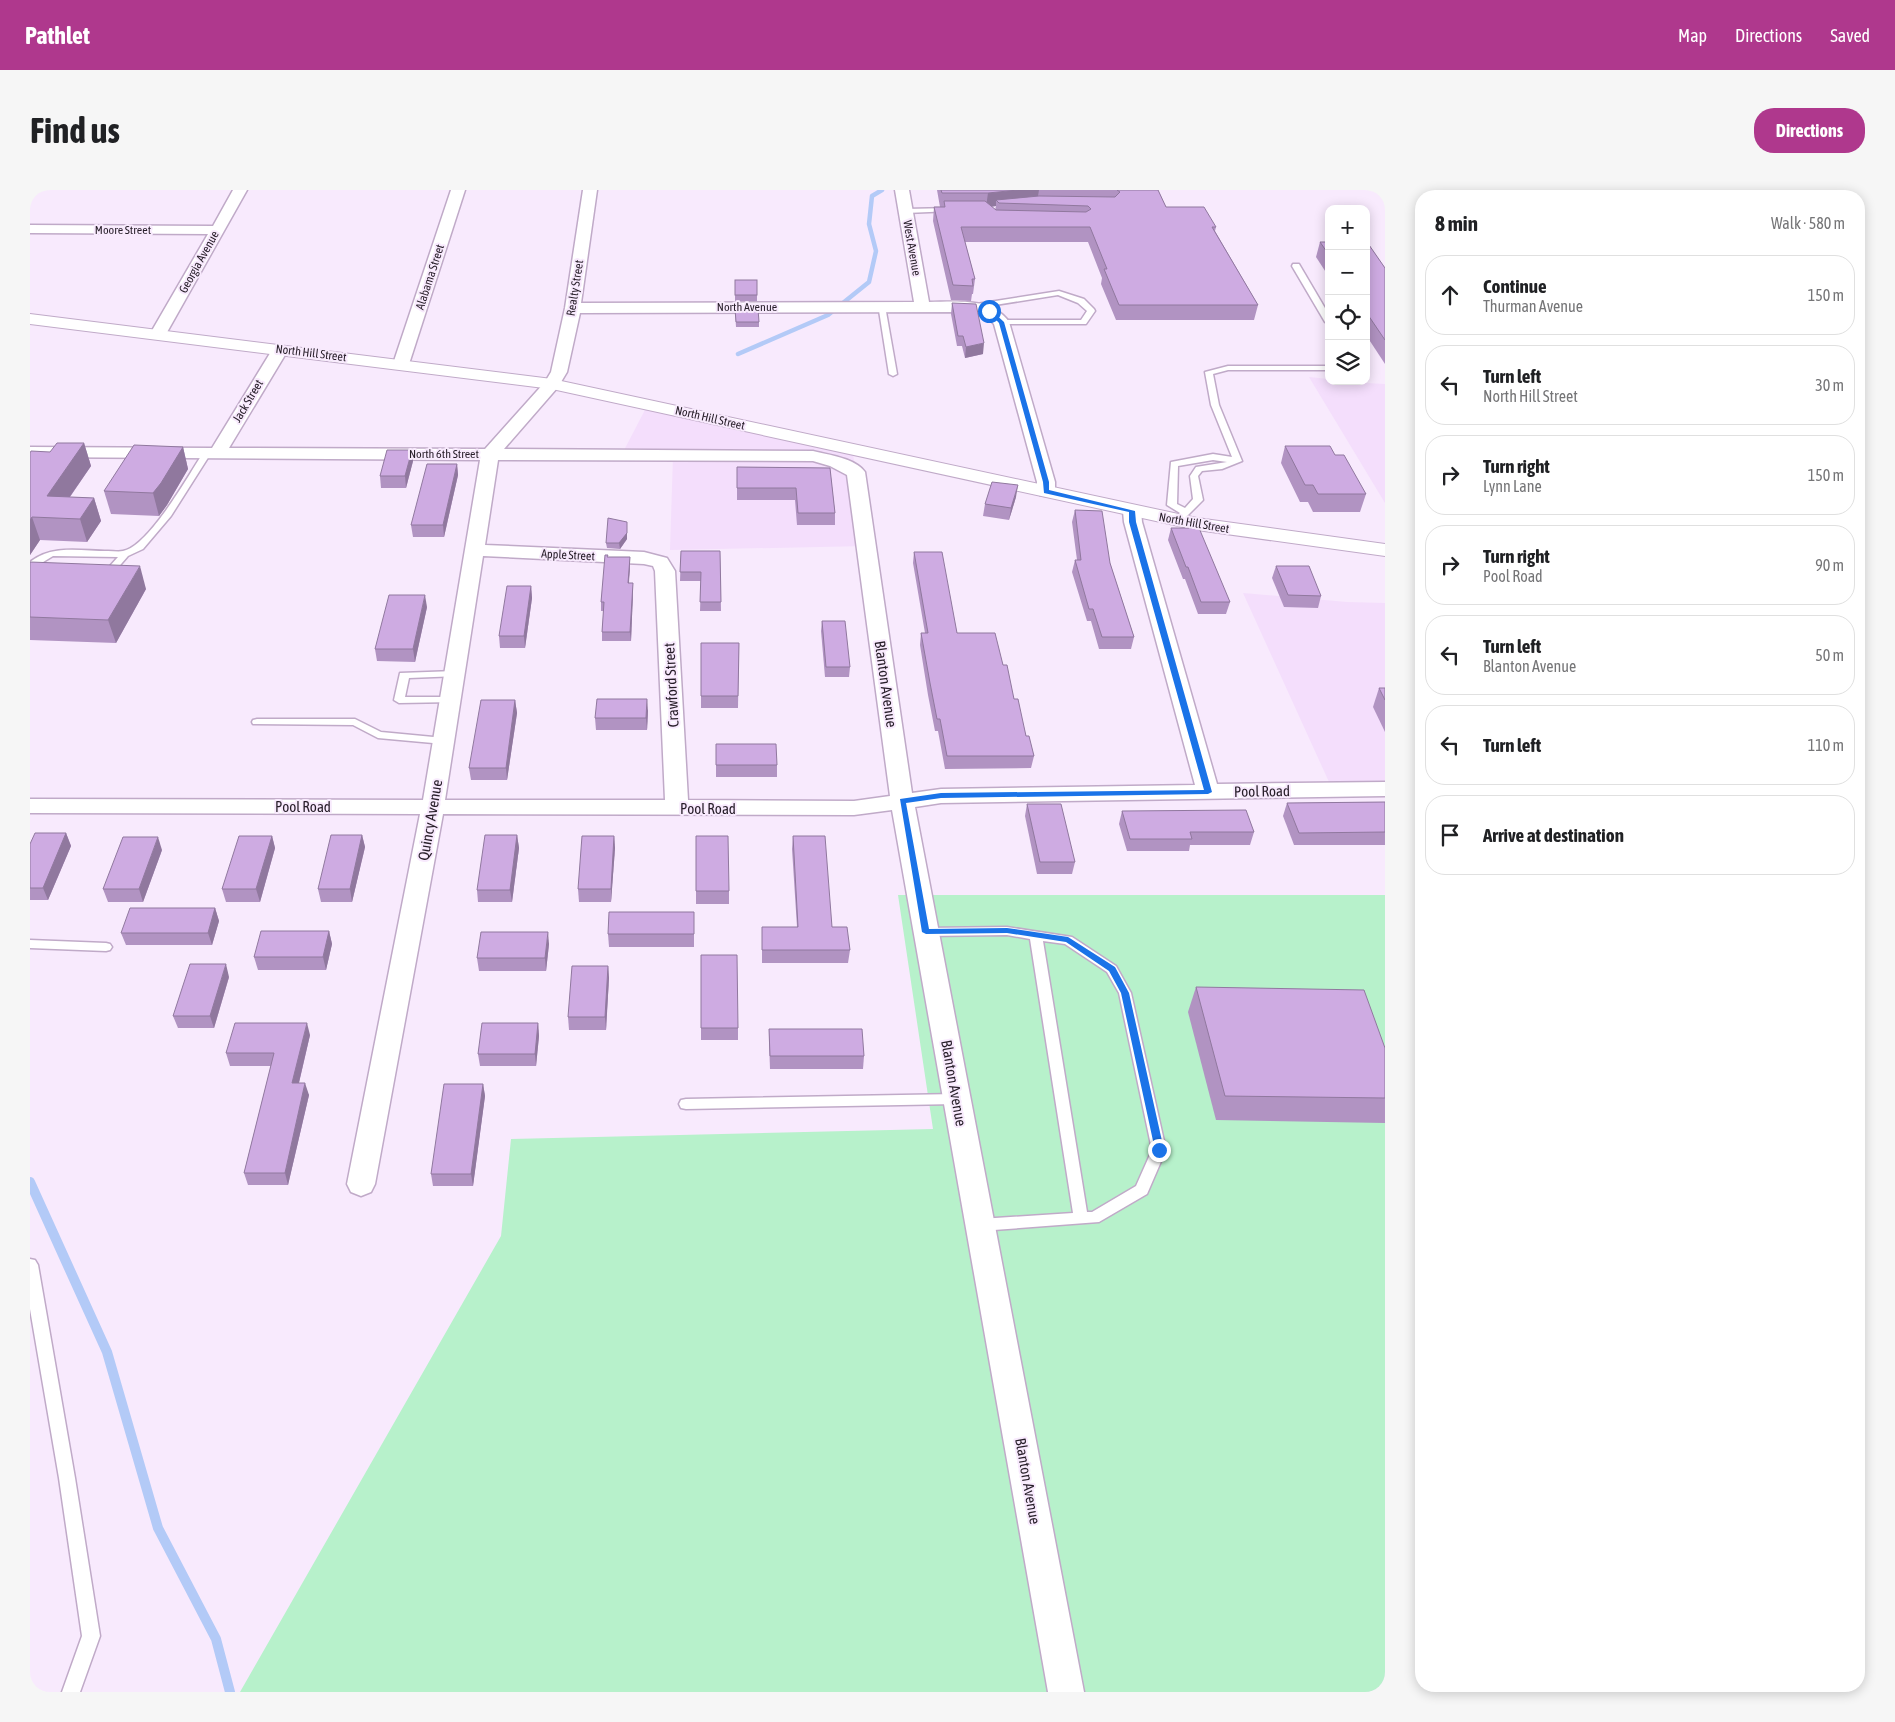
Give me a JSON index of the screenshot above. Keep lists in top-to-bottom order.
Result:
{
  "streets": {
    "street": [
      "Moore Street",
      "West Avenue",
      "Georgia Avenue",
      "Alabama Street",
      "Realty Street",
      "North Avenue",
      "North Hill Street",
      "Jack Street",
      "North 6th Street",
      "Apple Street",
      "Blanton Avenue",
      "Crawford Street",
      "Pool Road",
      "Quincy Avenue"
    ]
  },
  "crossings": [
    ["Moore Street", "Georgia Avenue"],
    ["West Avenue", "North Avenue"],
    ["Georgia Avenue", "North Hill Street"],
    ["Alabama Street", "North Hill Street"],
    ["Realty Street", "North Avenue"],
    ["Realty Street", "North Hill Street"],
    ["Realty Street", "North 6th Street"],
    ["Realty Street", "Quincy Avenue"],
    ["North Hill Street", "Jack Street"],
    ["Jack Street", "North 6th Street"],
    ["North 6th Street", "Blanton Avenue"],
    ["North 6th Street", "Quincy Avenue"],
    ["Apple Street", "Crawford Street"],
    ["Apple Street", "Quincy Avenue"],
    ["Blanton Avenue", "Pool Road"],
    ["Crawford Street", "Pool Road"],
    ["Pool Road", "Quincy Avenue"]
  ],
  "page": {
    "header": "Pathlet",
    "nav": ["Map", "Directions", "Saved"],
    "buttons": "Directions",
    "title": "Find us",
    "heading": ["8 min", "Walk · 580 m"],
    "map_buttons": ["+", "−"],
    "list": [
      ["Continue", "Thurman Avenue", "150 m"],
      ["Turn left", "North Hill Street", "30 m"],
      ["Turn right", "Lynn Lane", "150 m"],
      ["Turn right", "Pool Road", "90 m"],
      ["Turn left", "Blanton Avenue", "50 m"],
      ["Turn left", "110 m"],
      "Arrive at destination"
    ]
  }
}
